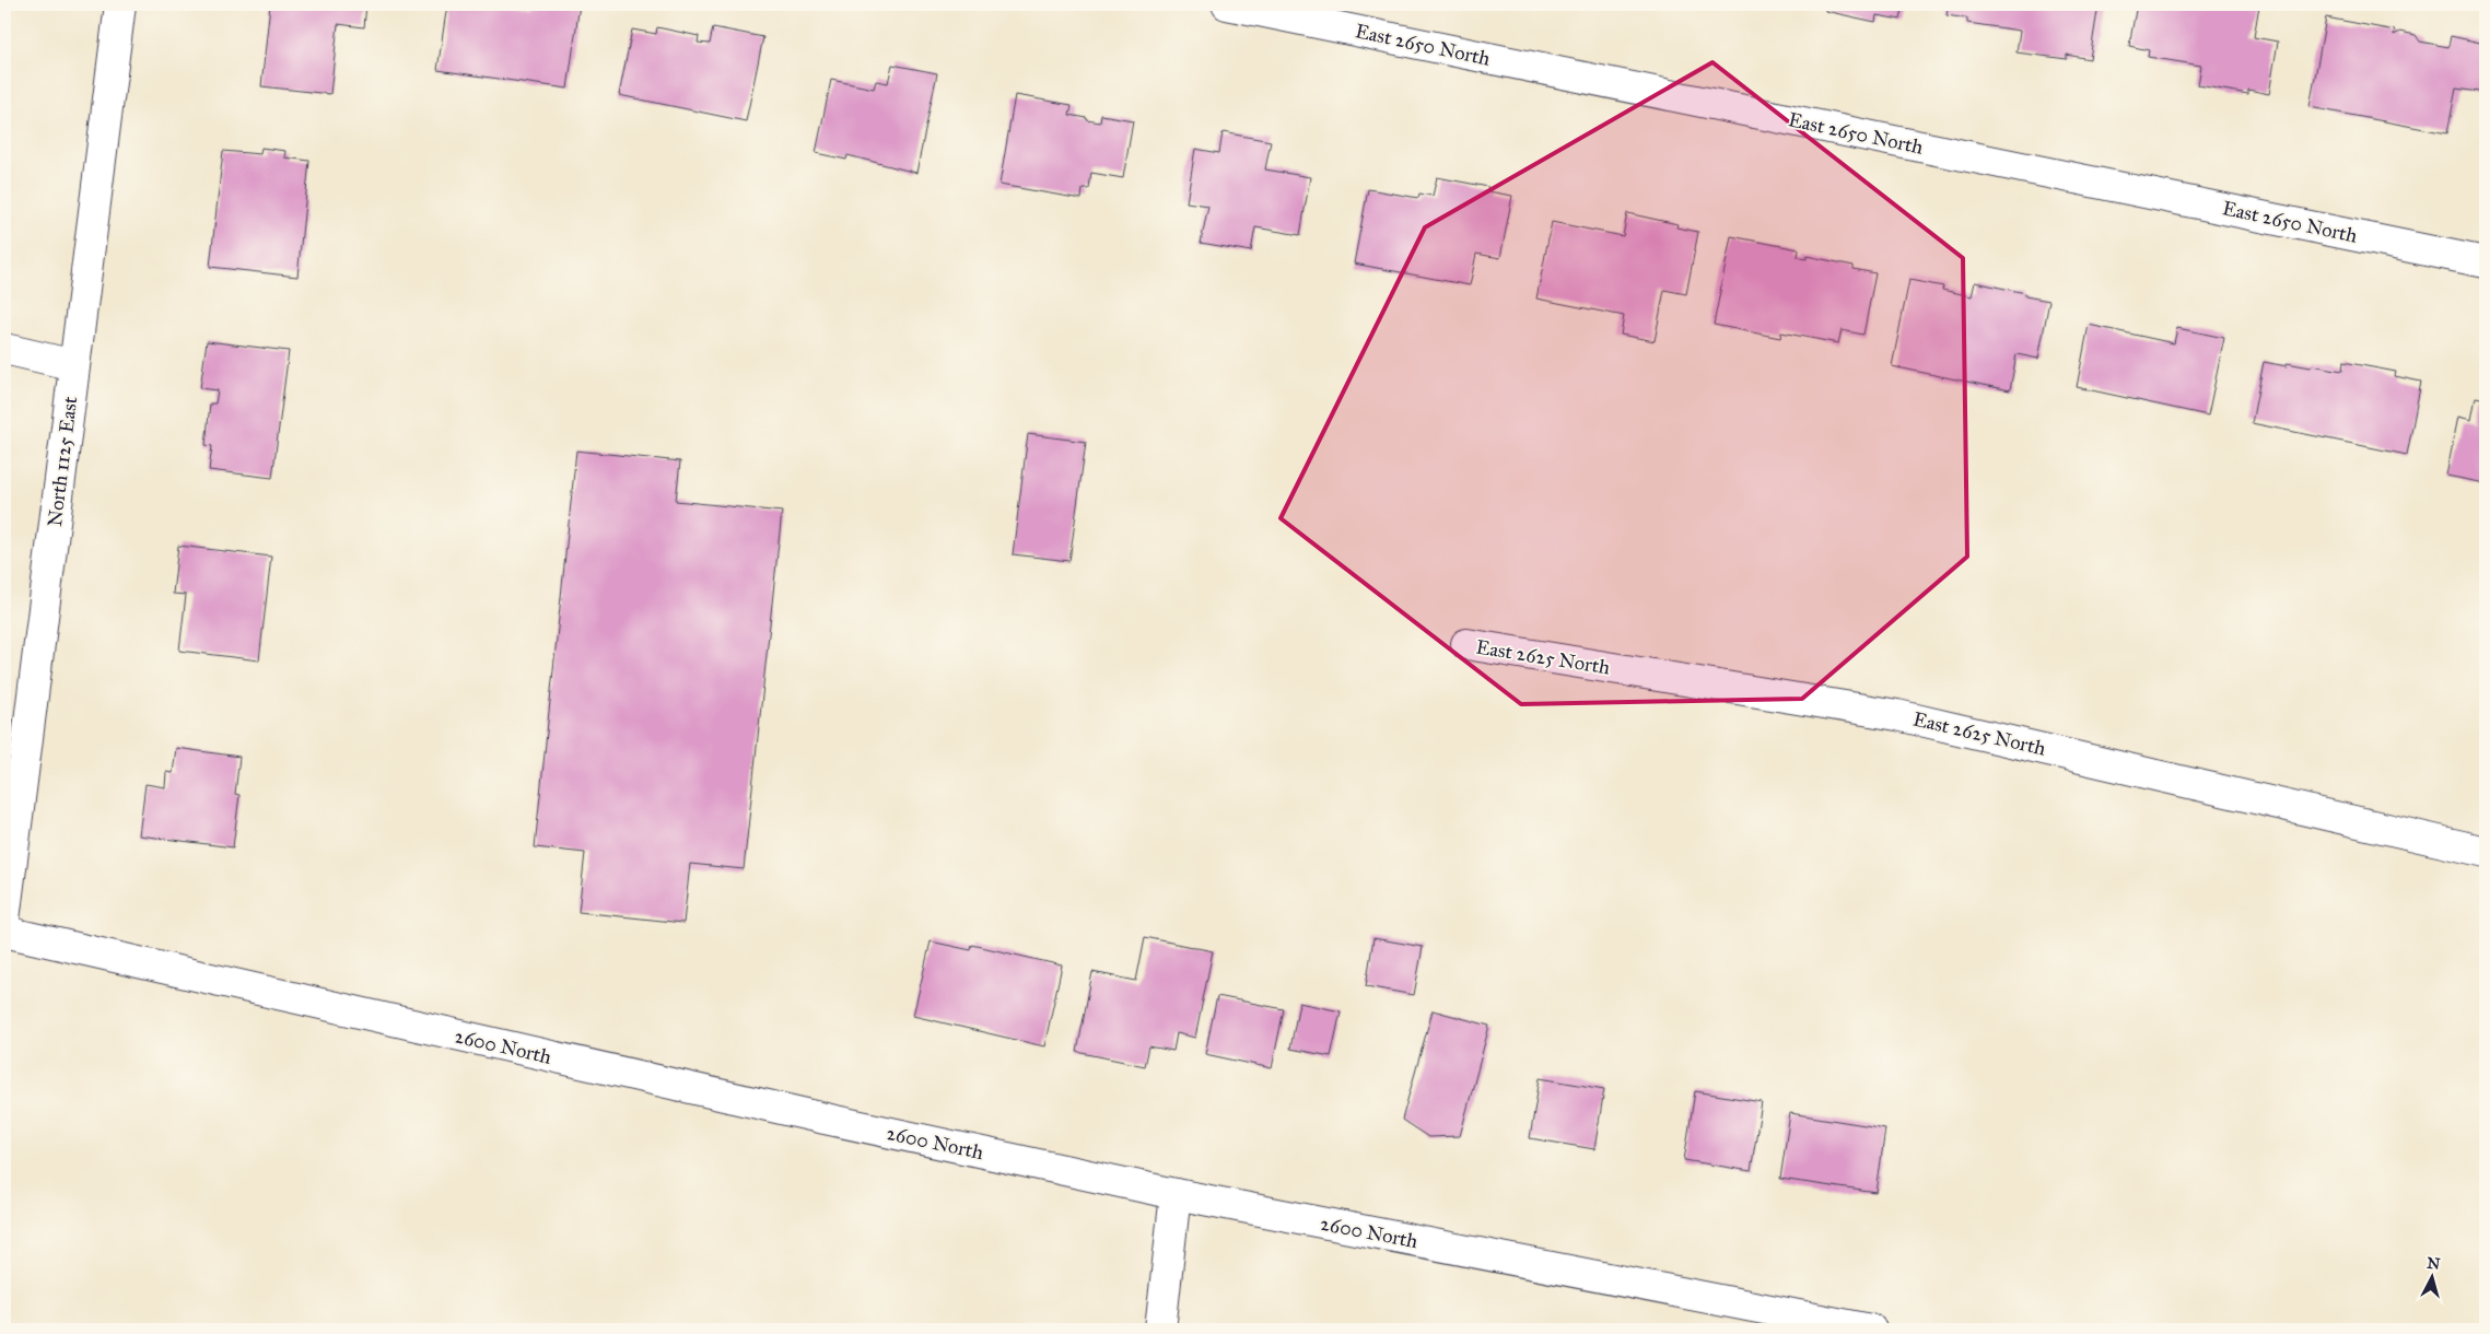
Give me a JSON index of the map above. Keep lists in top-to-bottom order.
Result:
{
  "streets": {
    "street": [
      "East 2650 North",
      "North 1125 East",
      "East 2625 North",
      "2600 North"
    ]
  },
  "north": "top"
}
